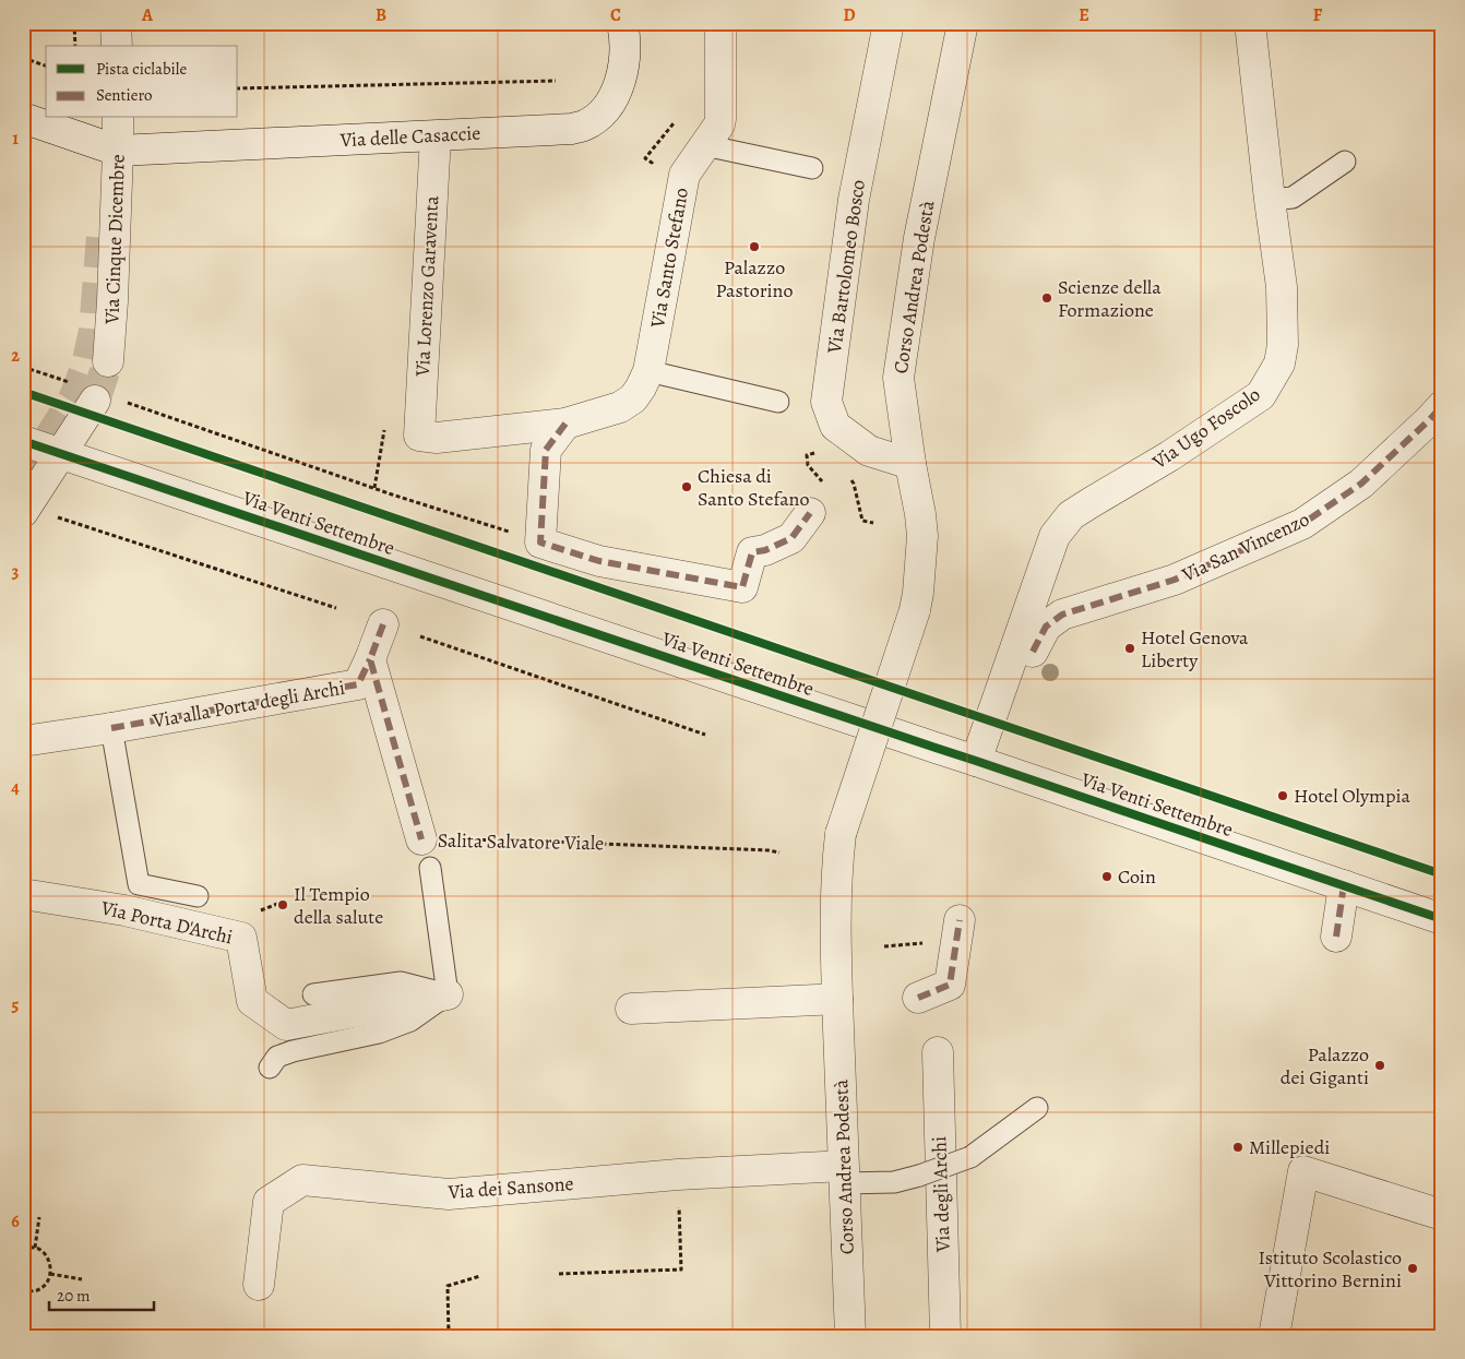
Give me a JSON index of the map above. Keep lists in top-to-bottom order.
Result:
{
  "streets": {
    "street": [
      "Via delle Casaccie",
      "Via Cinque Dicembre",
      "Via Santo Stefano",
      "Via Bartolomeo Bosco",
      "Via Lorenzo Garaventa",
      "Corso Andrea Podestà",
      "Via Ugo Foscolo",
      "Via Venti Settembre",
      "Via San Vincenzo",
      "Via alla Porta degli Archi",
      "Salita Salvatore Viale",
      "Via Porta D'Archi",
      "Via dei Sansone",
      "Via degli Archi"
    ]
  },
  "crossings": [
    ["Via delle Casaccie", "Via Cinque Dicembre"],
    ["Via delle Casaccie", "Via Lorenzo Garaventa"],
    ["Via Santo Stefano", "Via Lorenzo Garaventa"],
    ["Via Bartolomeo Bosco", "Corso Andrea Podestà"],
    ["Corso Andrea Podestà", "Via dei Sansone"],
    ["Via Ugo Foscolo", "Via San Vincenzo"],
    ["Via Venti Settembre", "Via San Vincenzo"],
    ["Via alla Porta degli Archi", "Salita Salvatore Viale"]
  ],
  "places": [
    "Palazzo Pastorino",
    "Scienze della Formazione",
    "Chiesa di Santo Stefano",
    "Hotel Genova Liberty",
    "Hotel Olympia",
    "Coin",
    "Il Tempio della salute",
    "Palazzo dei Giganti",
    "Millepiedi",
    "Istituto Scolastico Vittorino Bernini"
  ],
  "legend": ["Pista ciclabile", "Sentiero"],
  "scale_bar": "20 m",
  "grid": {
    "columns": [
      "A",
      "B",
      "C",
      "D",
      "E",
      "F"
    ],
    "rows": [
      "1",
      "2",
      "3",
      "4",
      "5",
      "6"
    ]
  }
}
